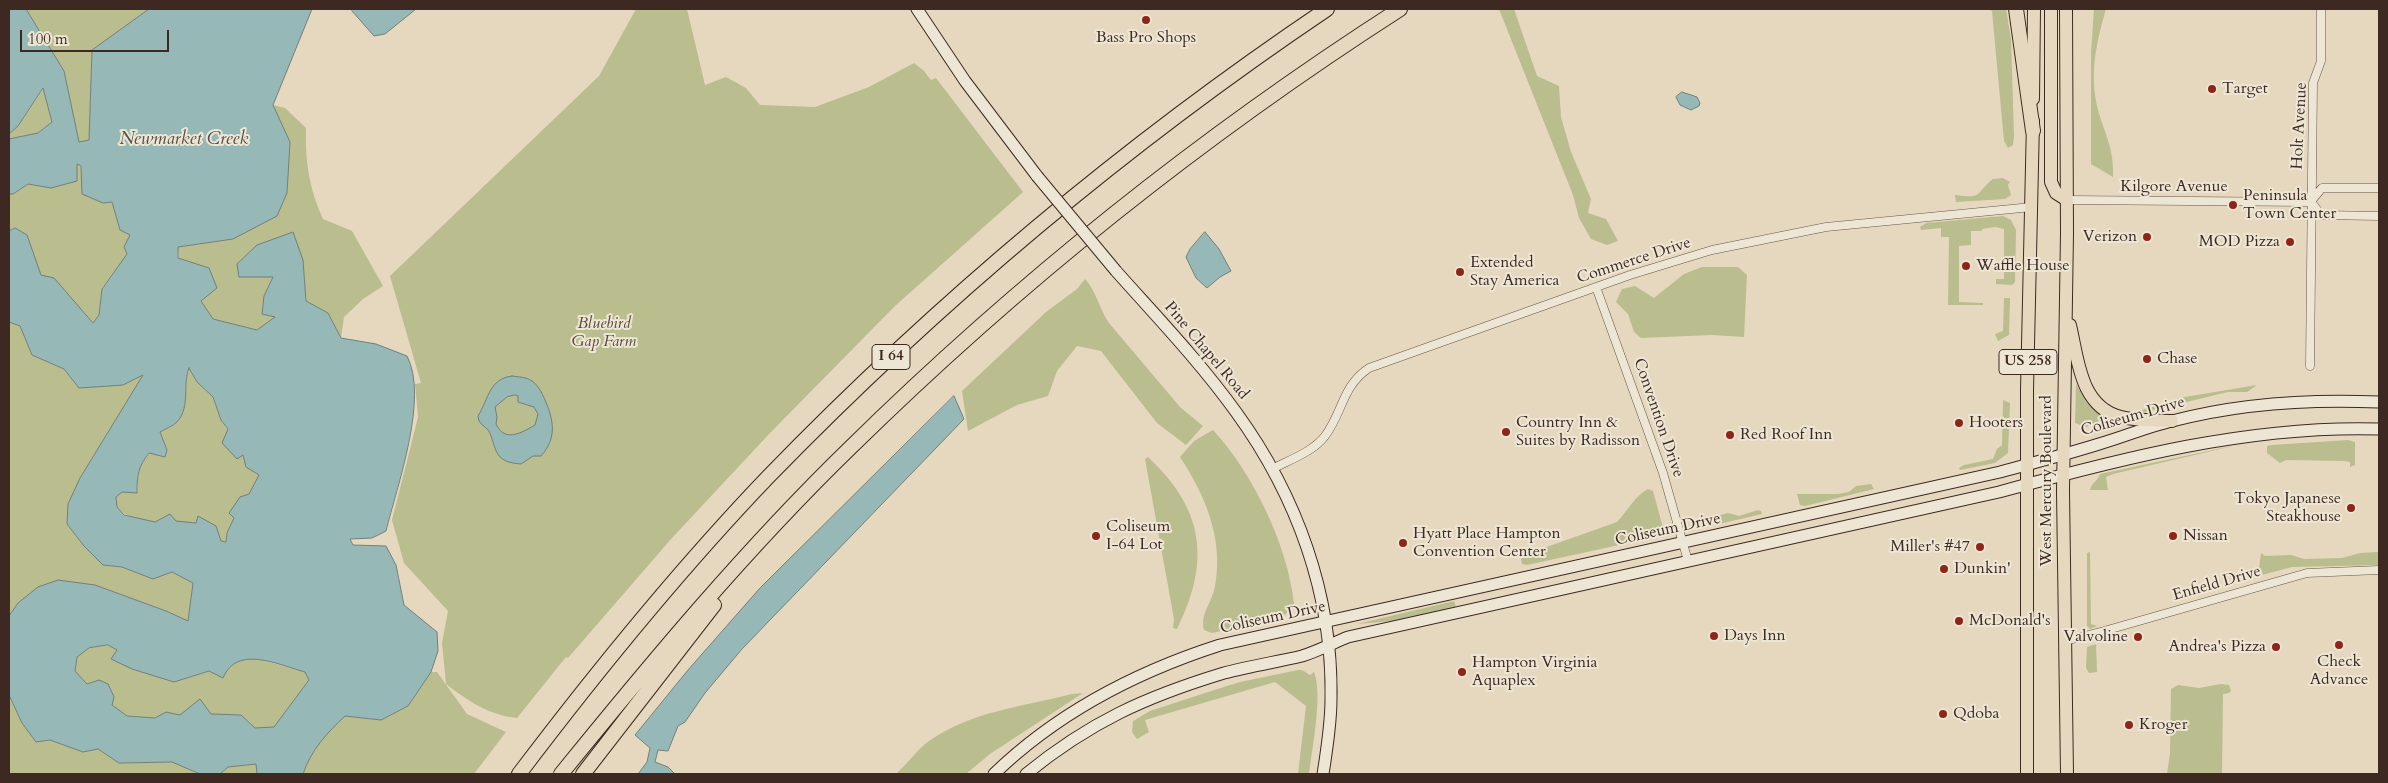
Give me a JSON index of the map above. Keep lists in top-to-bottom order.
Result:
{
  "streets": {
    "highway": ["I 64"],
    "main road": ["US 258", "West Mercury Boulevard"],
    "street": [
      "Holt Avenue",
      "Kilgore Avenue",
      "Commerce Drive",
      "Pine Chapel Road",
      "Coliseum Drive",
      "Convention Drive",
      "Enfield Drive"
    ]
  },
  "crossings": [
    ["Holt Avenue", "Kilgore Avenue"],
    ["Kilgore Avenue", "West Mercury Boulevard"],
    ["Commerce Drive", "Pine Chapel Road"],
    ["Commerce Drive", "Convention Drive"],
    ["Commerce Drive", "West Mercury Boulevard"],
    ["Pine Chapel Road", "Coliseum Drive"],
    ["Coliseum Drive", "Convention Drive"],
    ["Coliseum Drive", "West Mercury Boulevard"],
    ["West Mercury Boulevard", "Enfield Drive"]
  ],
  "water": ["Newmarket Creek"],
  "parks": ["Bluebird Gap Farm"],
  "places": [
    "Bass Pro Shops",
    "Target",
    "Peninsula Town Center",
    "Verizon",
    "MOD Pizza",
    "Waffle House",
    "Extended Stay America",
    "Chase",
    "Hooters",
    "Country Inn & Suites by Radisson",
    "Red Roof Inn",
    "Tokyo Japanese Steakhouse",
    "Coliseum I-64 Lot",
    "Nissan",
    "Hyatt Place Hampton Convention Center",
    "Miller's #47",
    "Dunkin'",
    "McDonald's",
    "Days Inn",
    "Valvoline",
    "Check Advance",
    "Andrea's Pizza",
    "Hampton Virginia Aquaplex",
    "Qdoba",
    "Kroger"
  ],
  "scale_bar": "100 m"
}
